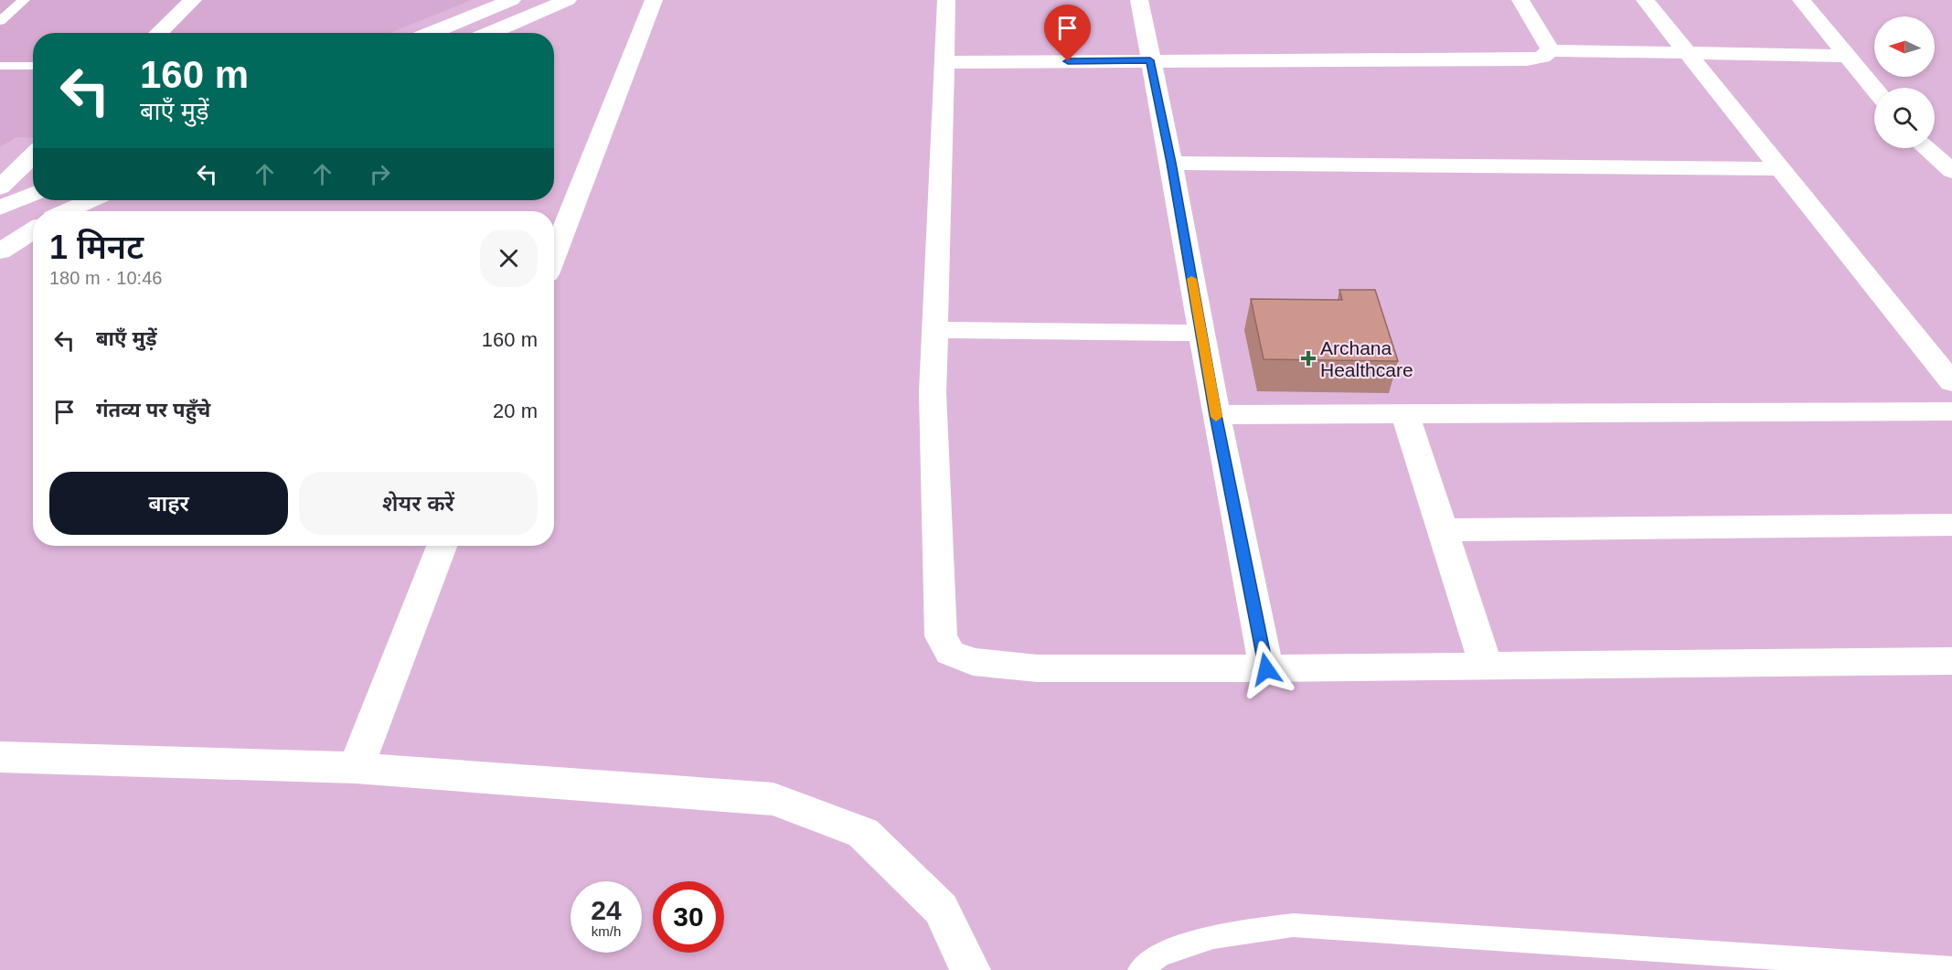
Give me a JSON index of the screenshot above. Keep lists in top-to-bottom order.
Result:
{
  "places": {
    "health": ["Archana Healthcare"]
  },
  "north": "left",
  "page": {
    "turn": ["160 m", "बाएँ मुड़ें"],
    "heading": ["1 मिनट", "180 m · 10:46"],
    "list": [
      {
        "name": "बाएँ मुड़ें",
        "value": "160 m"
      },
      {
        "name": "गंतव्य पर पहुँचे",
        "value": "20 m"
      }
    ],
    "buttons": ["बाहर", "शेयर करें"],
    "speed": "24 km/h",
    "limit": "30"
  }
}
